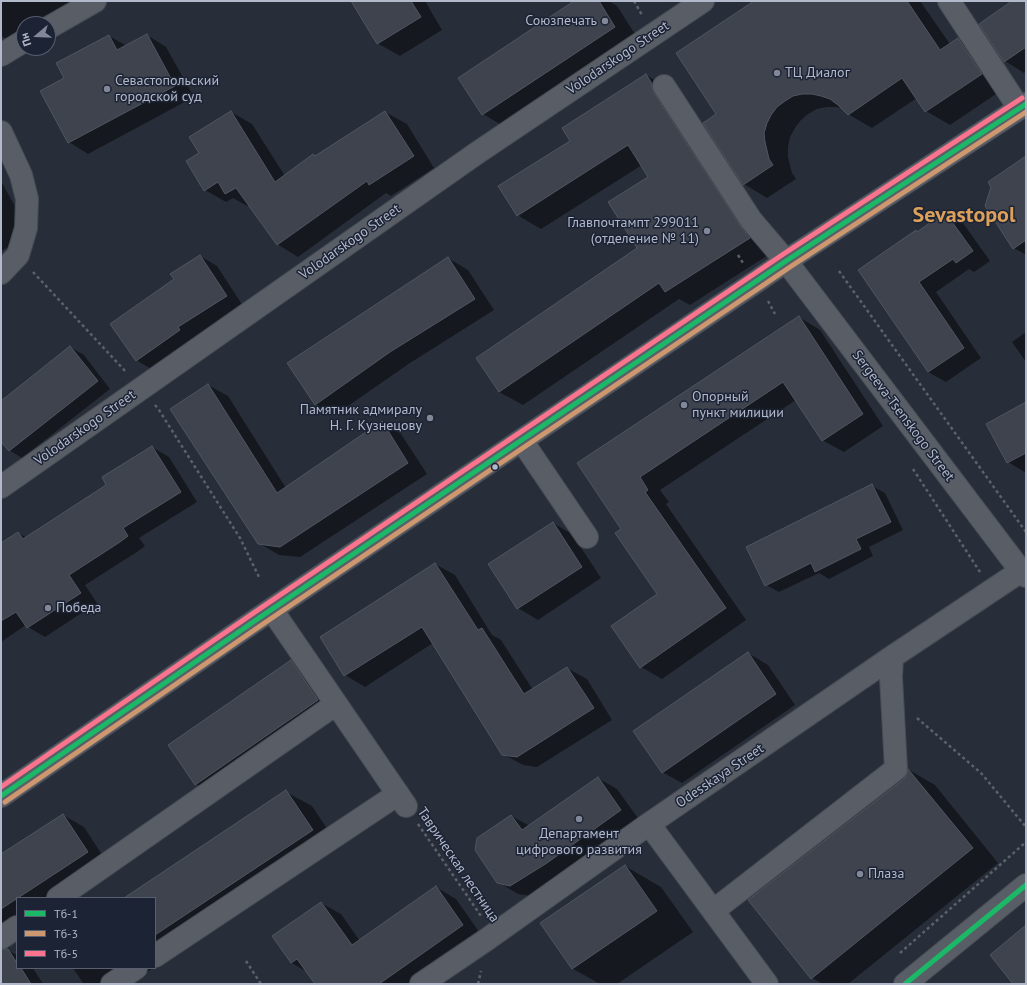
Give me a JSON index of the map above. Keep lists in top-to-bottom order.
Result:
{
  "streets": {
    "street": ["Volodarskogo Street", "Sergeeva-Tsenskogo Street", "Odesskaya Street"],
    "path": ["Таврическая лестница"]
  },
  "crossings": [
    ["Sergeeva-Tsenskogo Street", "Odesskaya Street"],
    ["Odesskaya Street", "Таврическая лестница"]
  ],
  "districts": ["Sevastopol"],
  "places": [
    "Союзпечать",
    "ТЦ Диалог",
    "Севастопольский городской суд",
    "Главпочтампт 299011 (отделение № 11)",
    "Опорный пункт милиции",
    "Памятник адмиралу Н. Г. Кузнецову",
    "Победа",
    "Департамент цифрового развития",
    "Плаза"
  ],
  "lines": ["transit line Тб-5", "transit line Тб-1", "transit line Тб-3"],
  "legend": ["Тб-1", "Тб-3", "Тб-5"],
  "north": "left"
}
